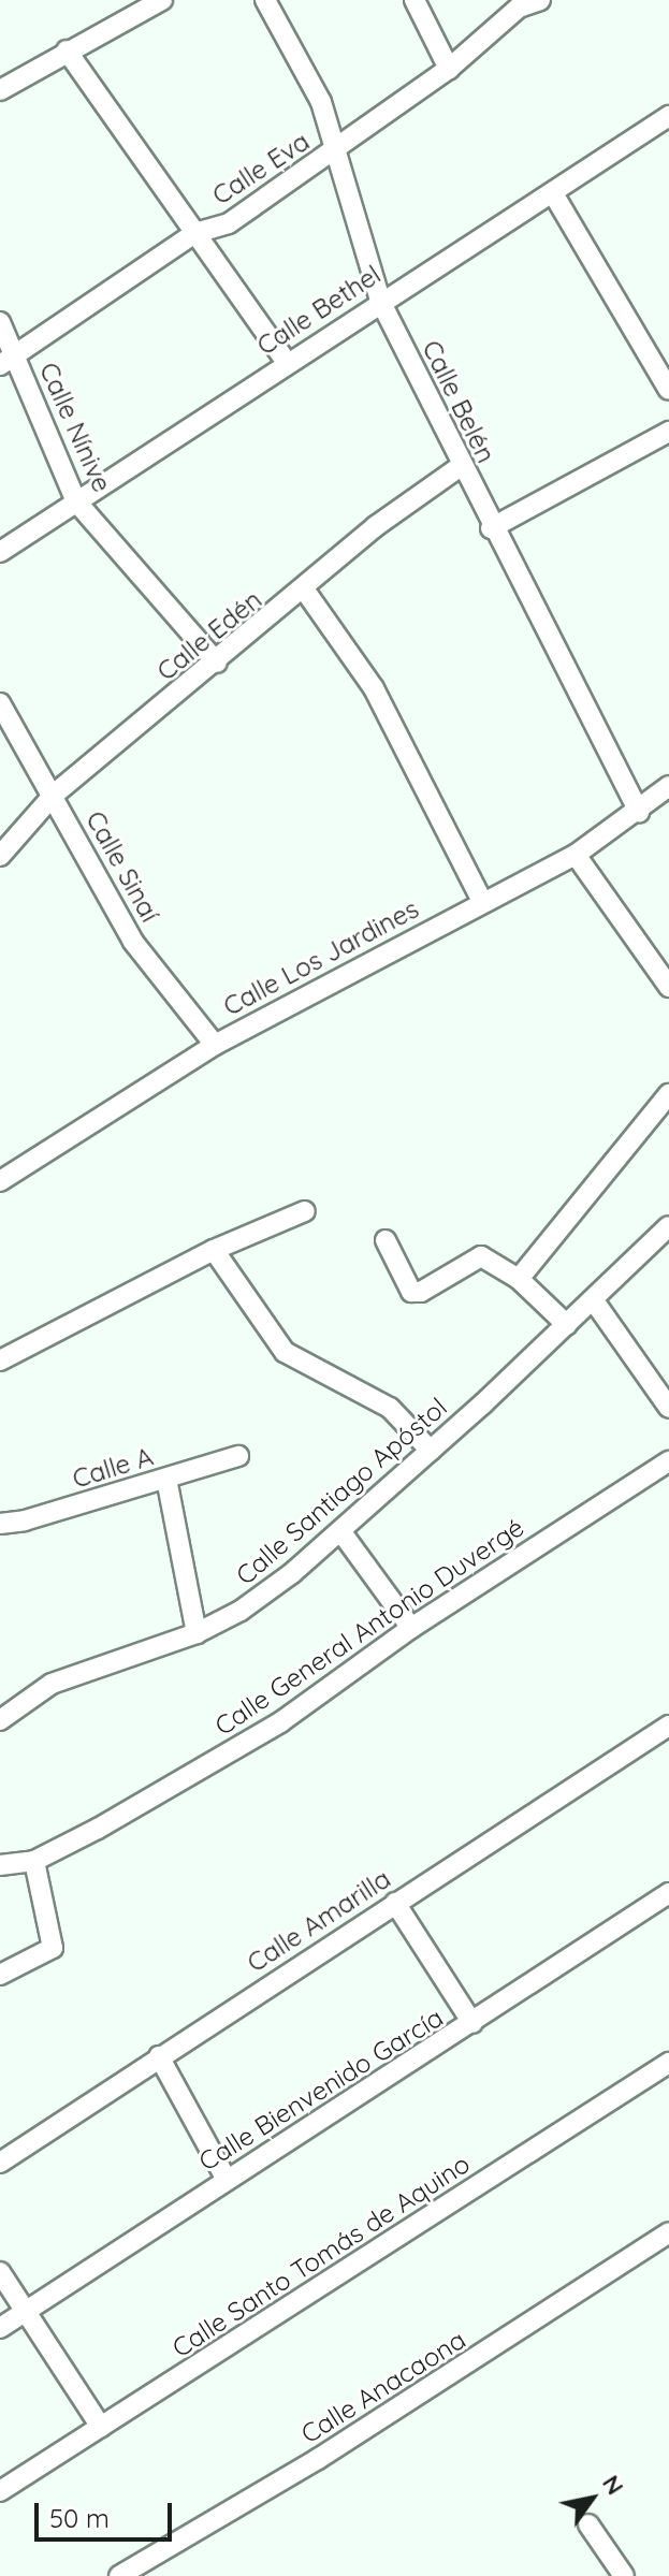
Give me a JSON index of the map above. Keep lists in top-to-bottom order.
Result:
{
  "streets": {
    "street": [
      "Calle Eva",
      "Calle Bethel",
      "Calle Belén",
      "Calle Nínive",
      "Calle Edén",
      "Calle Sinaí",
      "Calle Los Jardines",
      "Calle A",
      "Calle Santiago Apóstol",
      "Calle General Antonio Duvergé",
      "Calle Amarilla",
      "Calle Bienvenido García",
      "Calle Santo Tomás de Aquino",
      "Calle Anacaona"
    ]
  },
  "crossings": [
    ["Calle Eva", "Calle Belén"],
    ["Calle Eva", "Calle Nínive"],
    ["Calle Bethel", "Calle Belén"],
    ["Calle Bethel", "Calle Nínive"],
    ["Calle Belén", "Calle Edén"],
    ["Calle Belén", "Calle Los Jardines"],
    ["Calle Nínive", "Calle Edén"],
    ["Calle Edén", "Calle Sinaí"],
    ["Calle Sinaí", "Calle Los Jardines"]
  ],
  "scale_bar": "50 m",
  "north": "top right"
}
